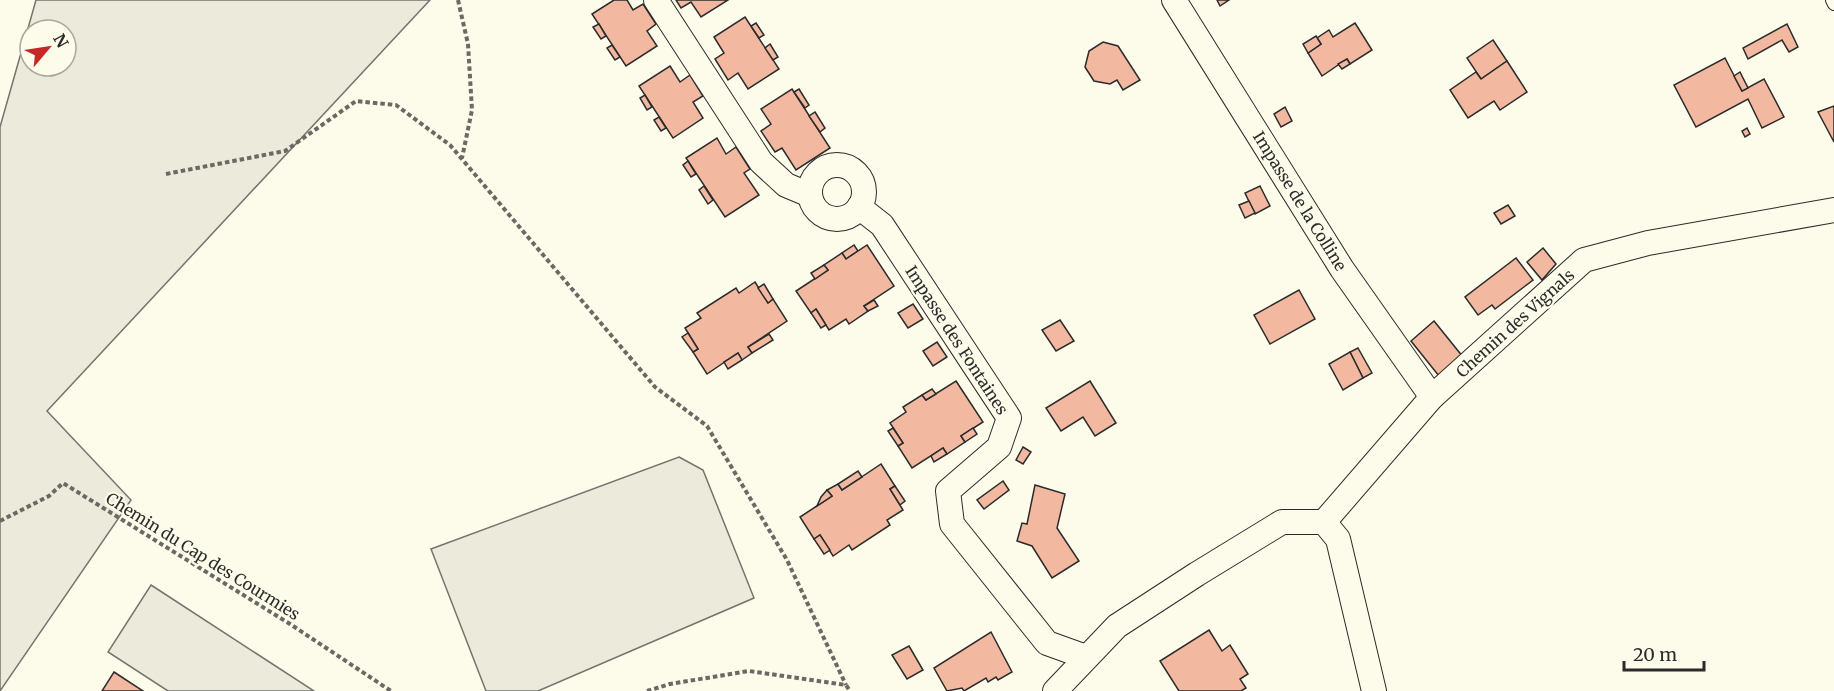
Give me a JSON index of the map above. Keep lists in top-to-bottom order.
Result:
{
  "streets": {
    "street": ["Impasse de la Colline", "Chemin des Vignals", "Impasse des Fontaines"],
    "path": ["Chemin du Cap des Courmies"]
  },
  "crossings": [
    ["Impasse de la Colline", "Chemin des Vignals"]
  ],
  "scale_bar": "20 m",
  "north": "top right"
}
